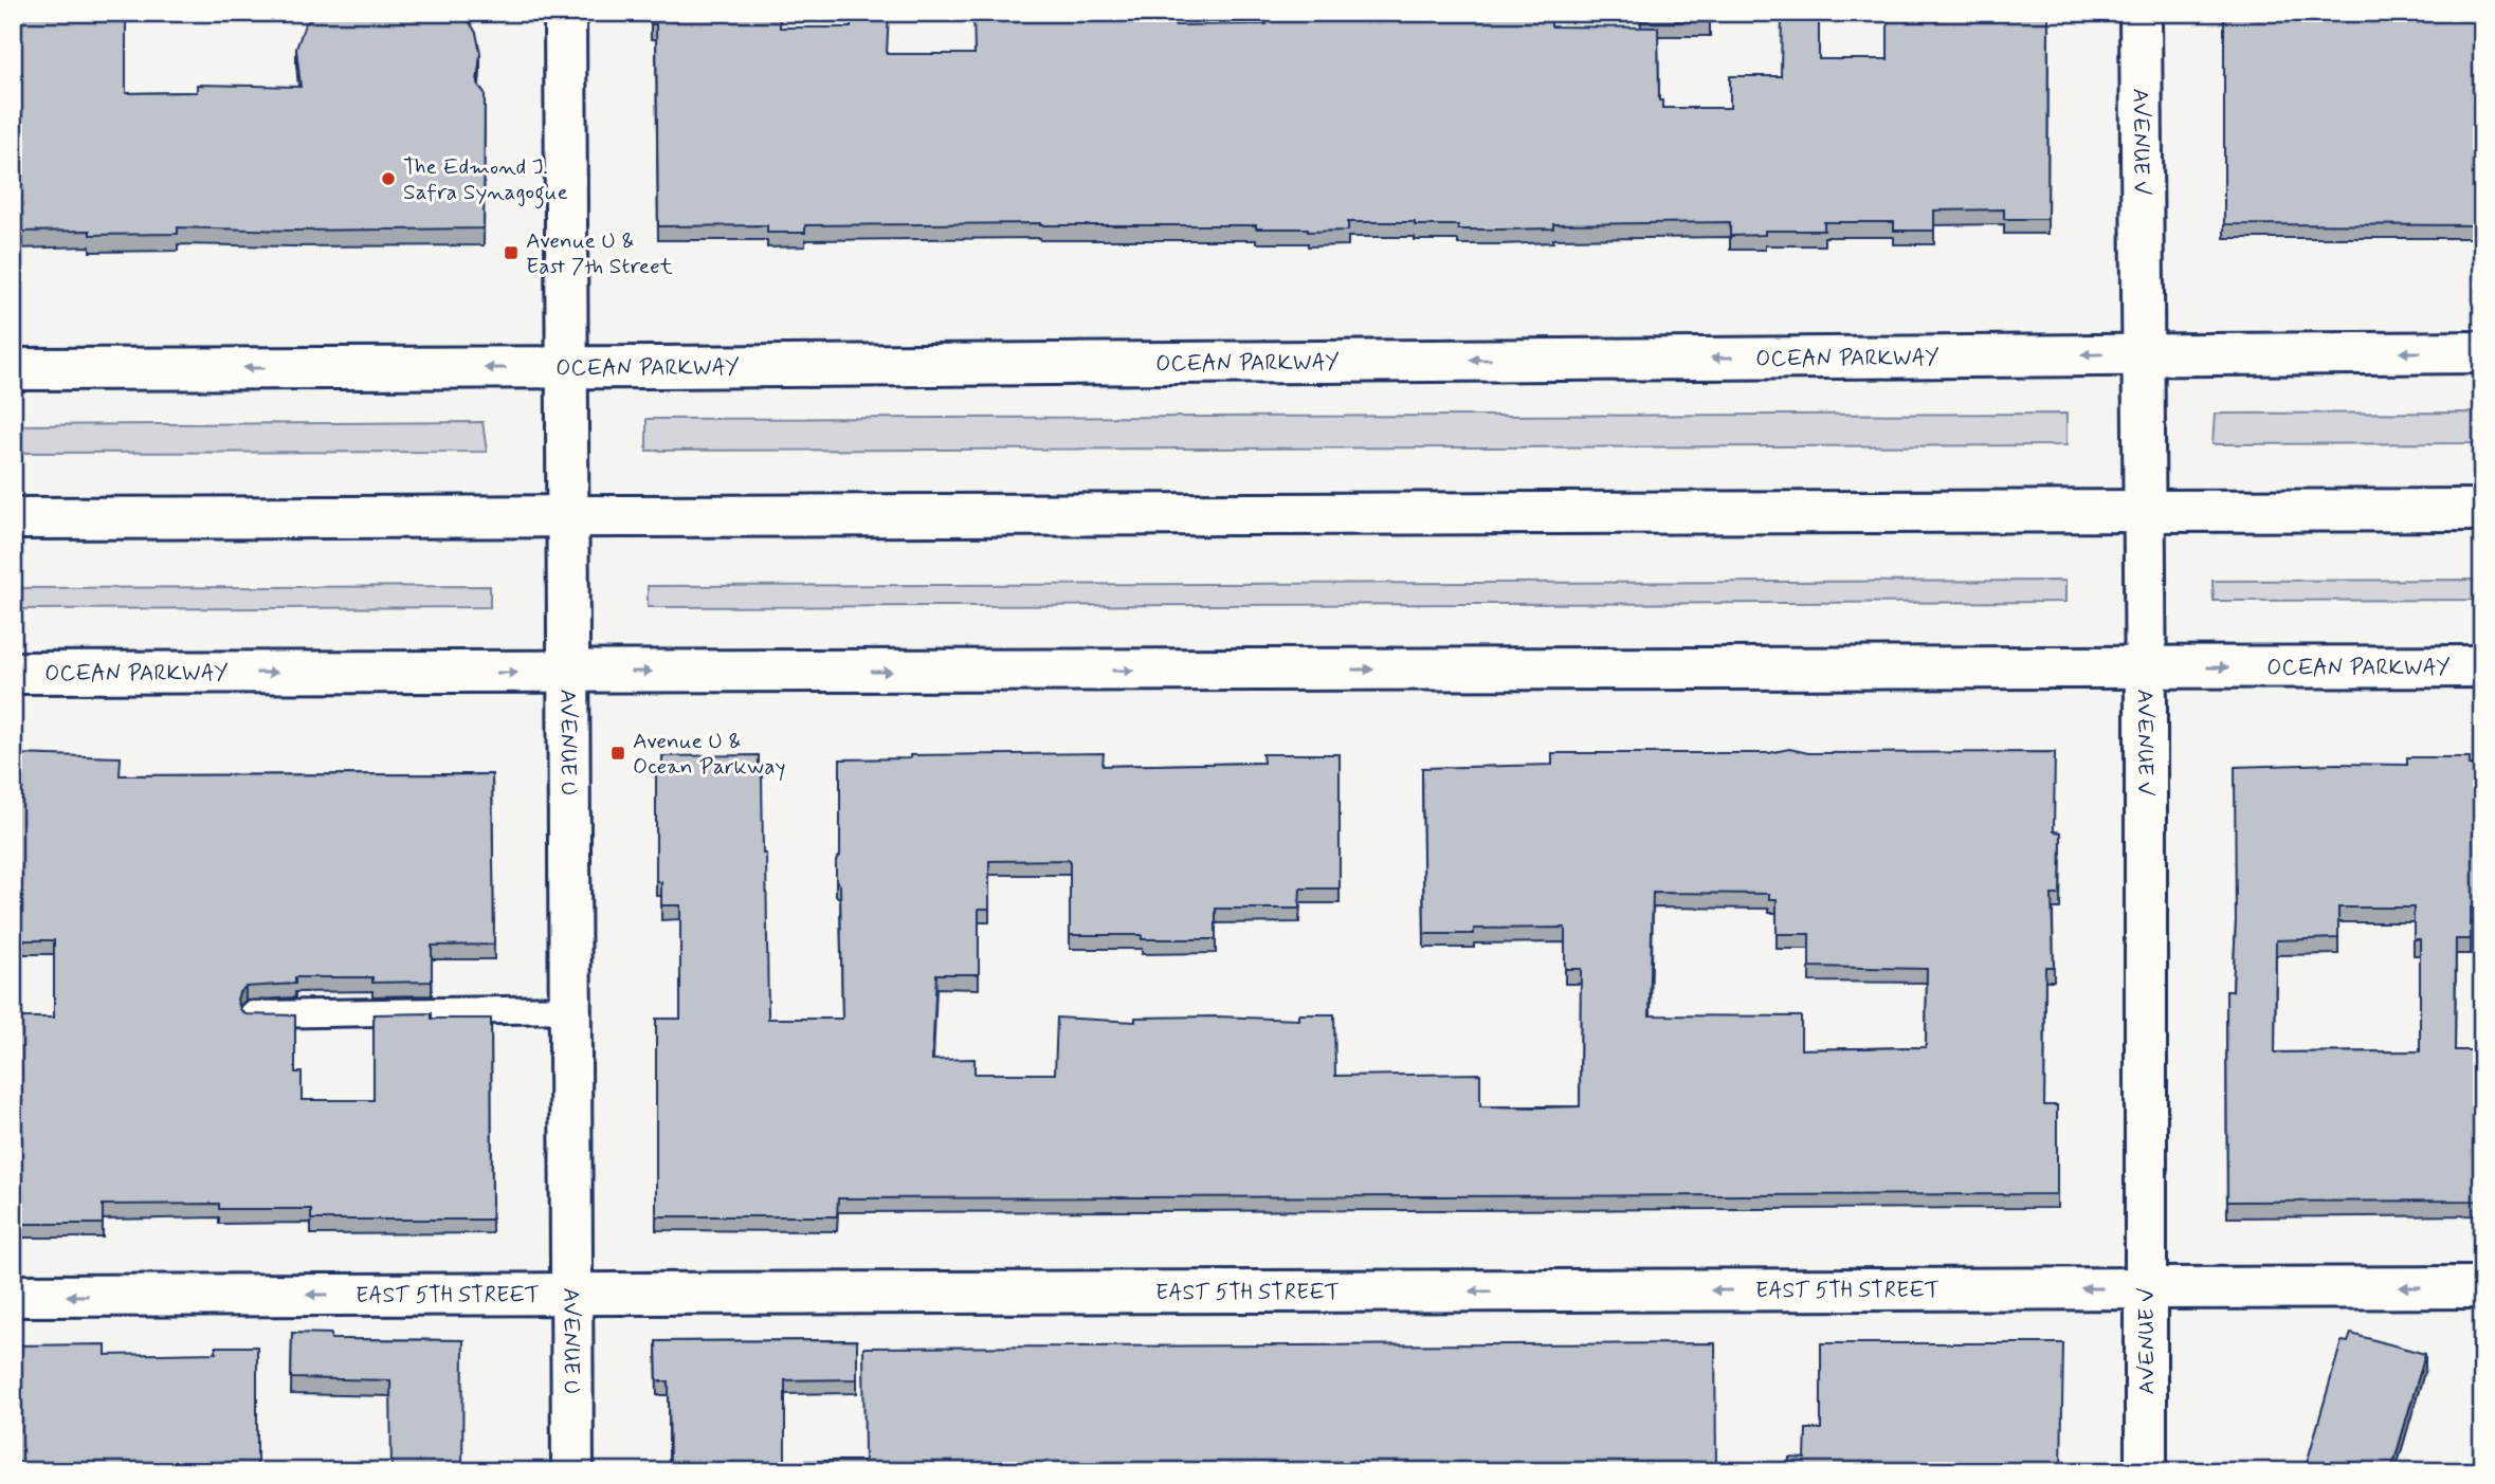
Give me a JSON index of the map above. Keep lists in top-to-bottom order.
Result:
{
  "streets": {
    "street": [
      "AVENUE V",
      "OCEAN PARKWAY",
      "AVENUE U",
      "EAST 5TH STREET"
    ]
  },
  "crossings": [
    ["AVENUE V", "OCEAN PARKWAY"],
    ["AVENUE V", "EAST 5TH STREET"],
    ["OCEAN PARKWAY", "AVENUE U"],
    ["AVENUE U", "EAST 5TH STREET"]
  ],
  "one_way": ["EAST 5TH STREET"],
  "places": {
    "other": ["The Edmond J. Safra Synagogue"],
    "transit": ["Avenue U & East 7th Street", "Avenue U & Ocean Parkway"]
  }
}
